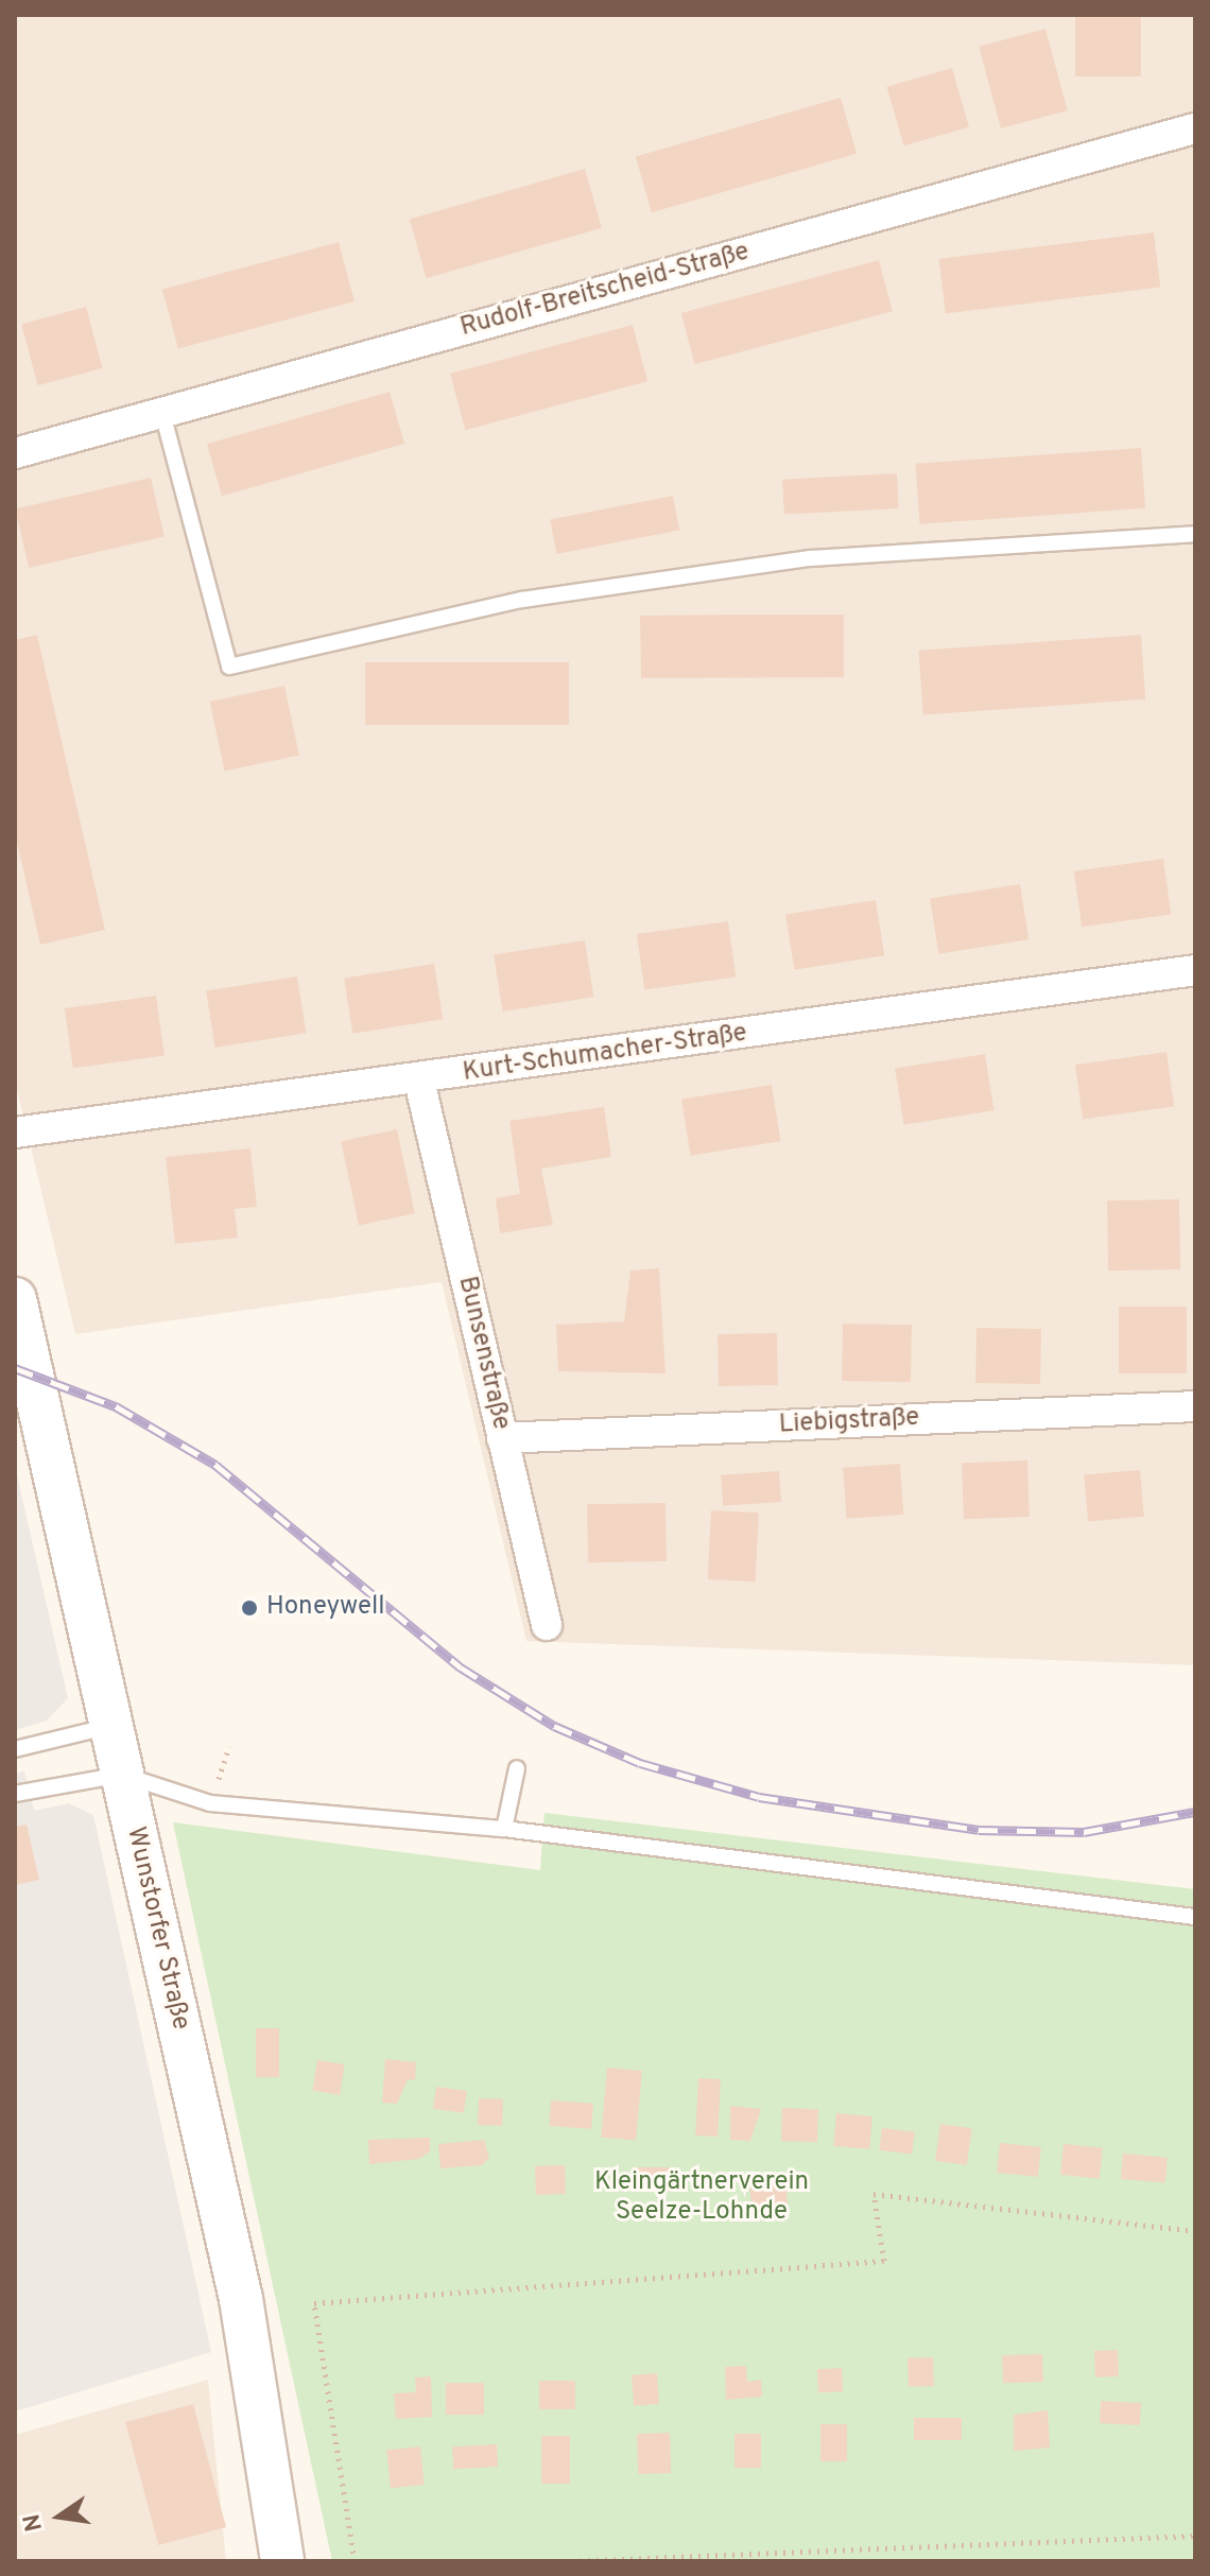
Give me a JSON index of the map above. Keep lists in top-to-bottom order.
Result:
{
  "streets": {
    "street": [
      "Rudolf-Breitscheid-Straße",
      "Kurt-Schumacher-Straße",
      "Bunsenstraße",
      "Liebigstraße",
      "Wunstorfer Straße"
    ]
  },
  "crossings": [
    ["Kurt-Schumacher-Straße", "Bunsenstraße"],
    ["Bunsenstraße", "Liebigstraße"]
  ],
  "parks": ["Kleingärtnerverein Seelze-Lohnde"],
  "places": ["Honeywell"],
  "north": "left"
}
